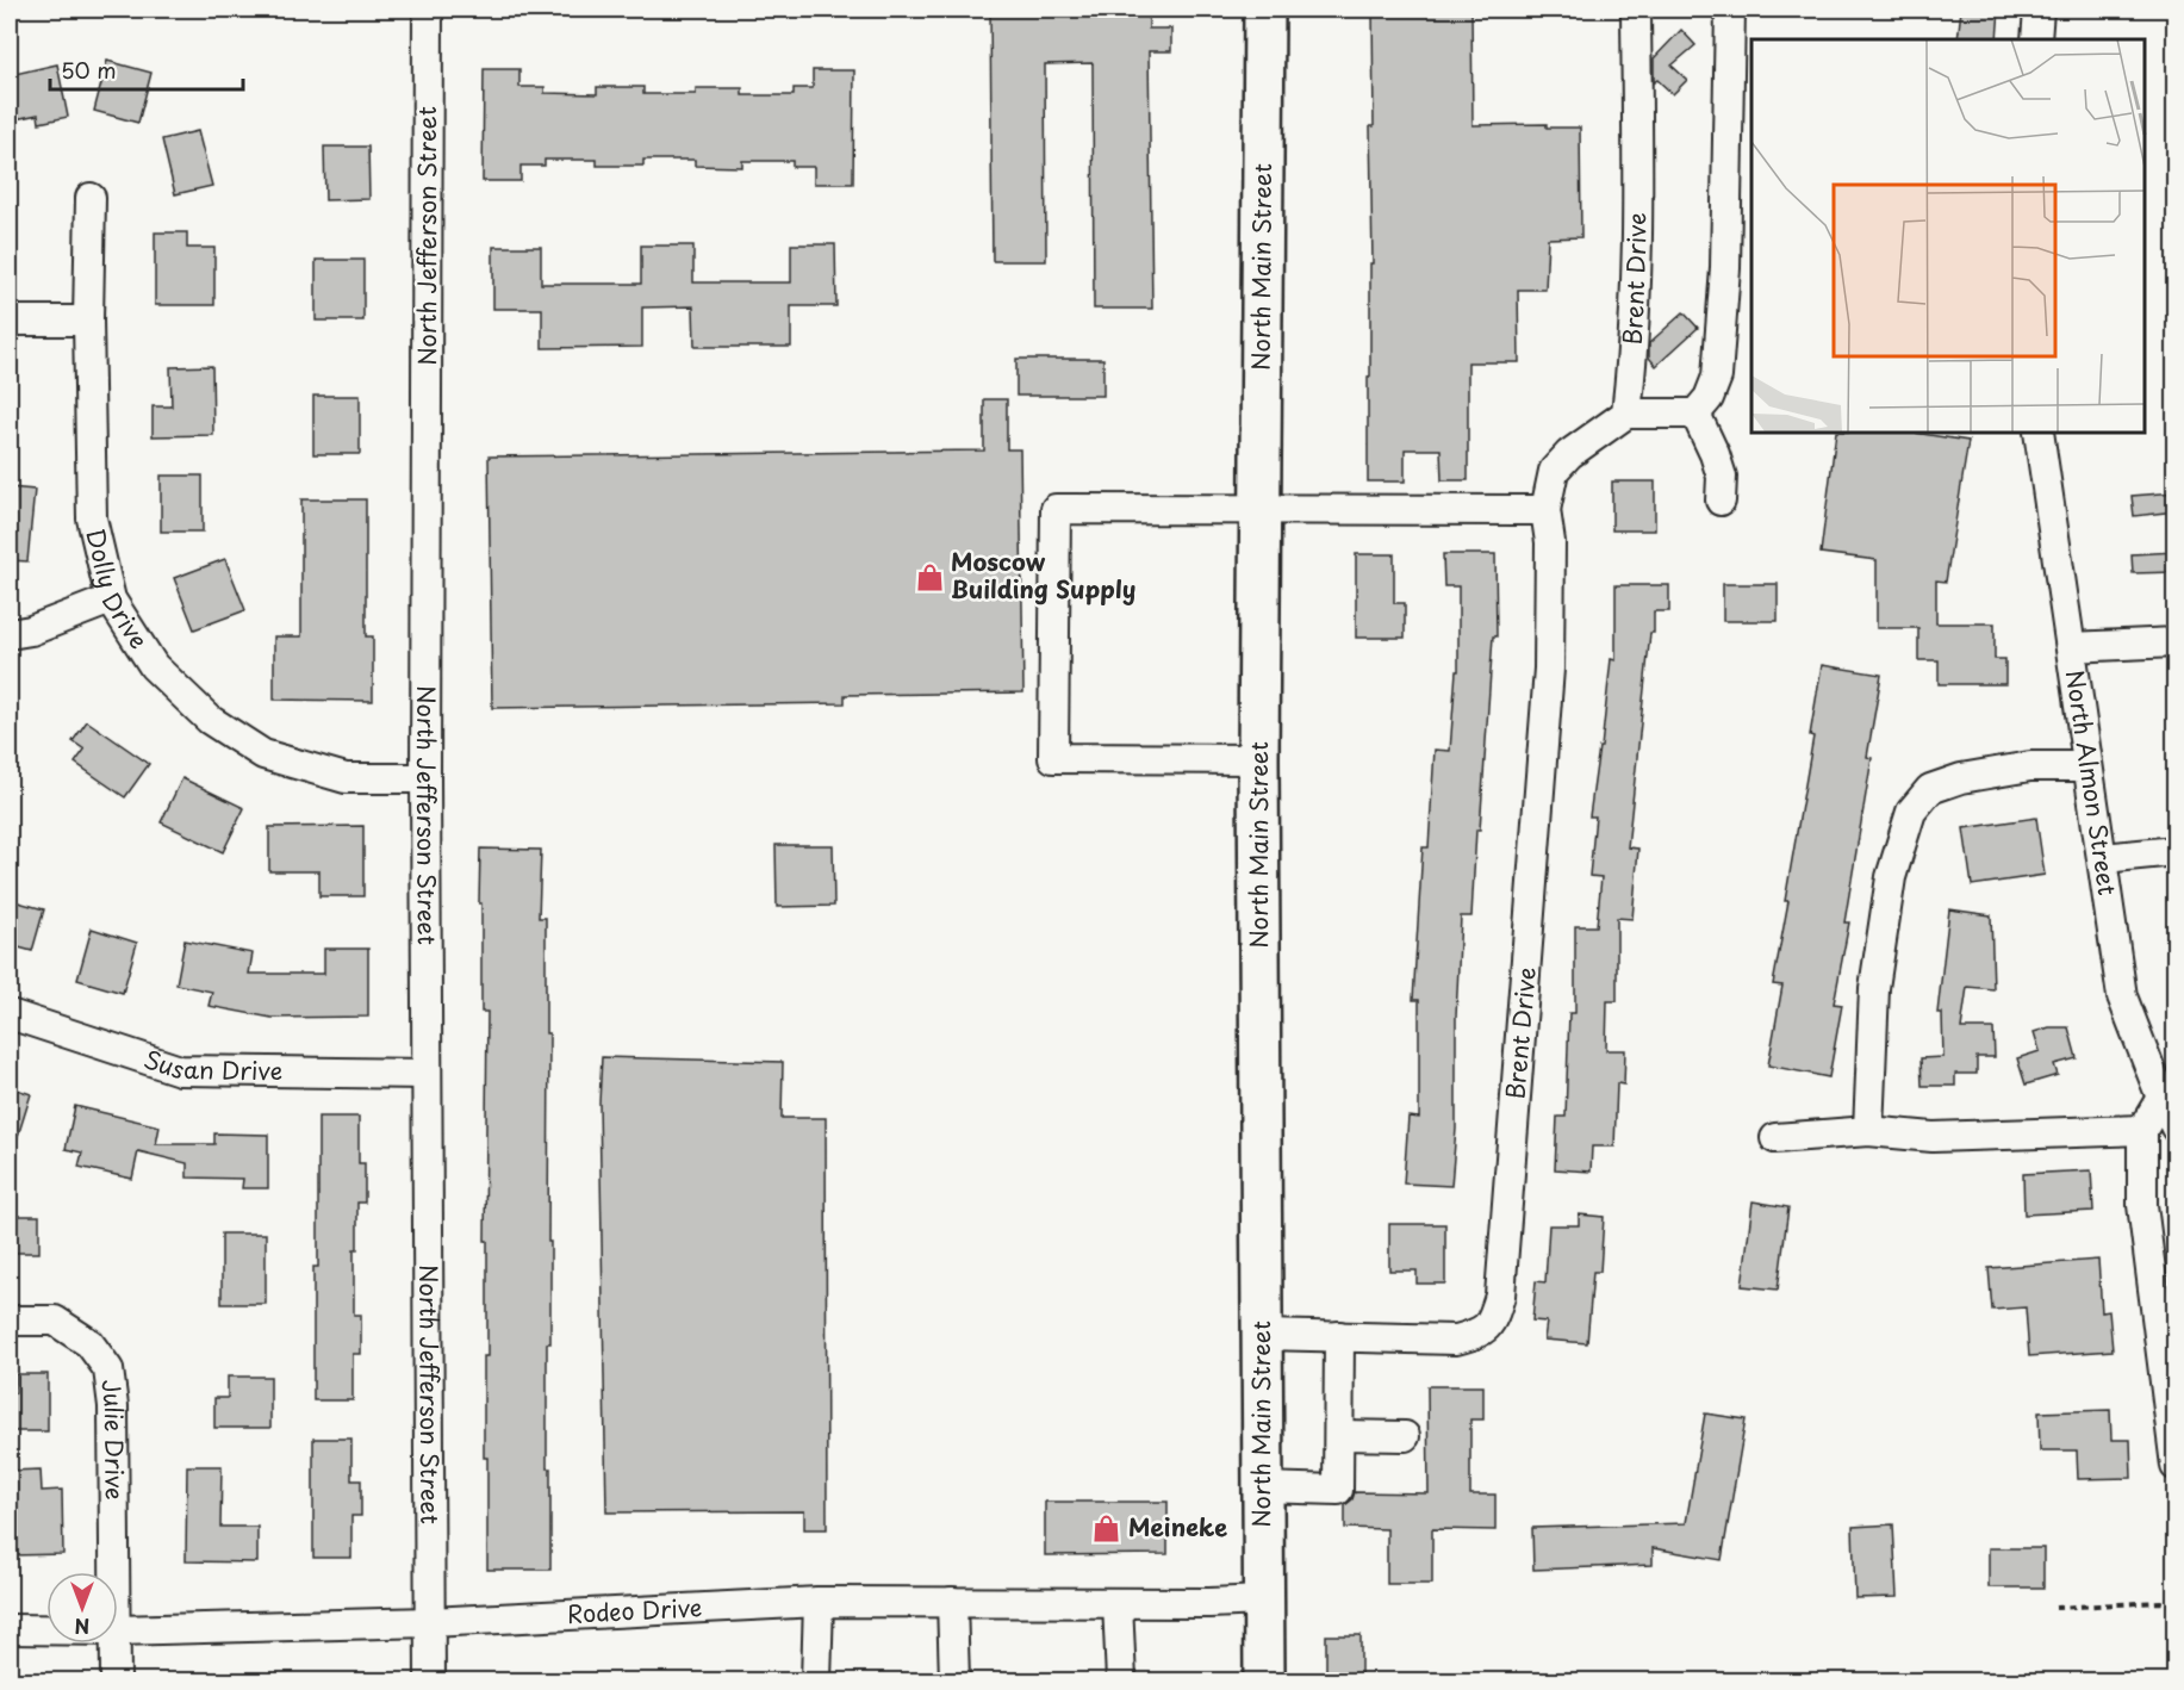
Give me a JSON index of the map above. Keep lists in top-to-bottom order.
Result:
{
  "streets": {
    "highway": ["North Main Street"],
    "street": [
      "North Jefferson Street",
      "Brent Drive",
      "Dolly Drive",
      "North Almon Street",
      "Susan Drive",
      "Julie Drive",
      "Rodeo Drive"
    ]
  },
  "crossings": [
    ["North Jefferson Street", "Dolly Drive"],
    ["North Jefferson Street", "Susan Drive"],
    ["North Jefferson Street", "Rodeo Drive"],
    ["North Main Street", "Brent Drive"],
    ["North Main Street", "Rodeo Drive"]
  ],
  "places": {
    "shop": ["Moscow Building Supply", "Meineke"]
  },
  "scale_bar": "50 m",
  "north": "bottom"
}
